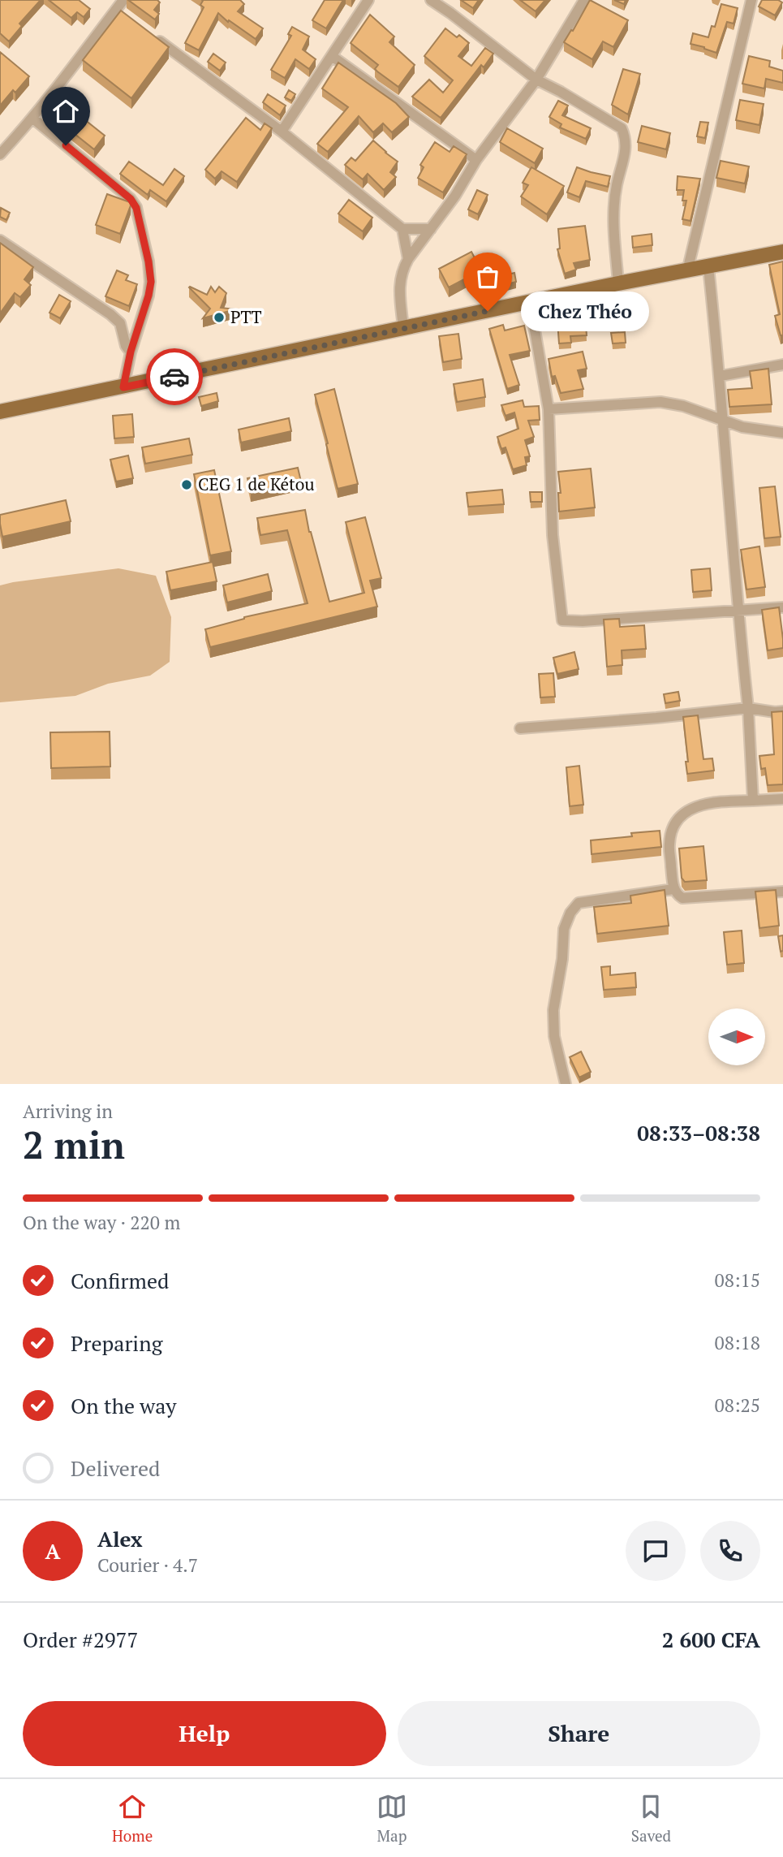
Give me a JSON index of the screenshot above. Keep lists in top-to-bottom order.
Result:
{
  "places": ["Chez Théo", "PTT", "CEG 1 de Kétou"],
  "north": "right",
  "page": {
    "bubble": "Chez Théo",
    "heading": ["2 min", "Arriving in", "08:33–08:38"],
    "panel": [
      "Alex",
      "Courier · 4.7",
      "Order #2977",
      "2 600 CFA"
    ],
    "bar": "On the way · 220 m",
    "list": [
      ["Confirmed", "08:15"],
      ["Preparing", "08:18"],
      ["On the way", "08:25"],
      "Delivered"
    ],
    "round": "A",
    "buttons": ["Help", "Share"],
    "tabs": ["Home", "Map", "Saved"]
  }
}
